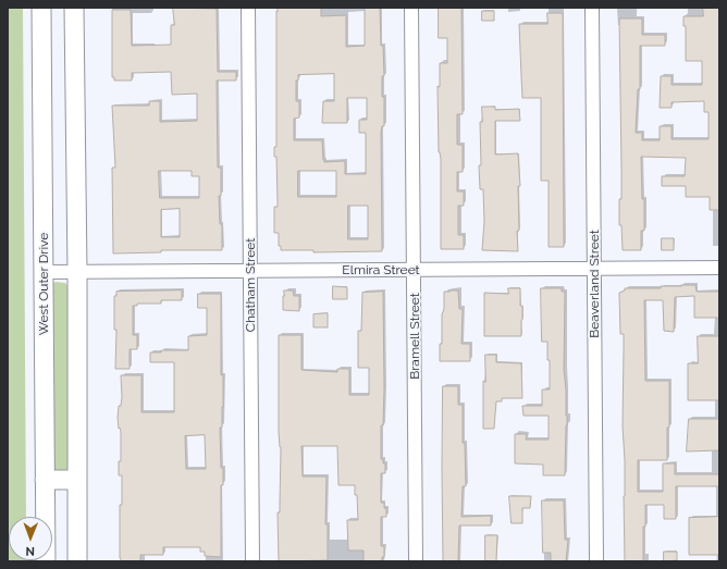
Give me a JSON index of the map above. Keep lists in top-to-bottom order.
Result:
{
  "streets": {
    "main road": ["West Outer Drive"],
    "street": [
      "Elmira Street",
      "Beaverland Street",
      "Chatham Street",
      "Bramell Street"
    ]
  },
  "crossings": [
    ["Elmira Street", "West Outer Drive"],
    ["Elmira Street", "Beaverland Street"],
    ["Elmira Street", "Chatham Street"],
    ["Elmira Street", "Bramell Street"]
  ],
  "north": "bottom"
}
